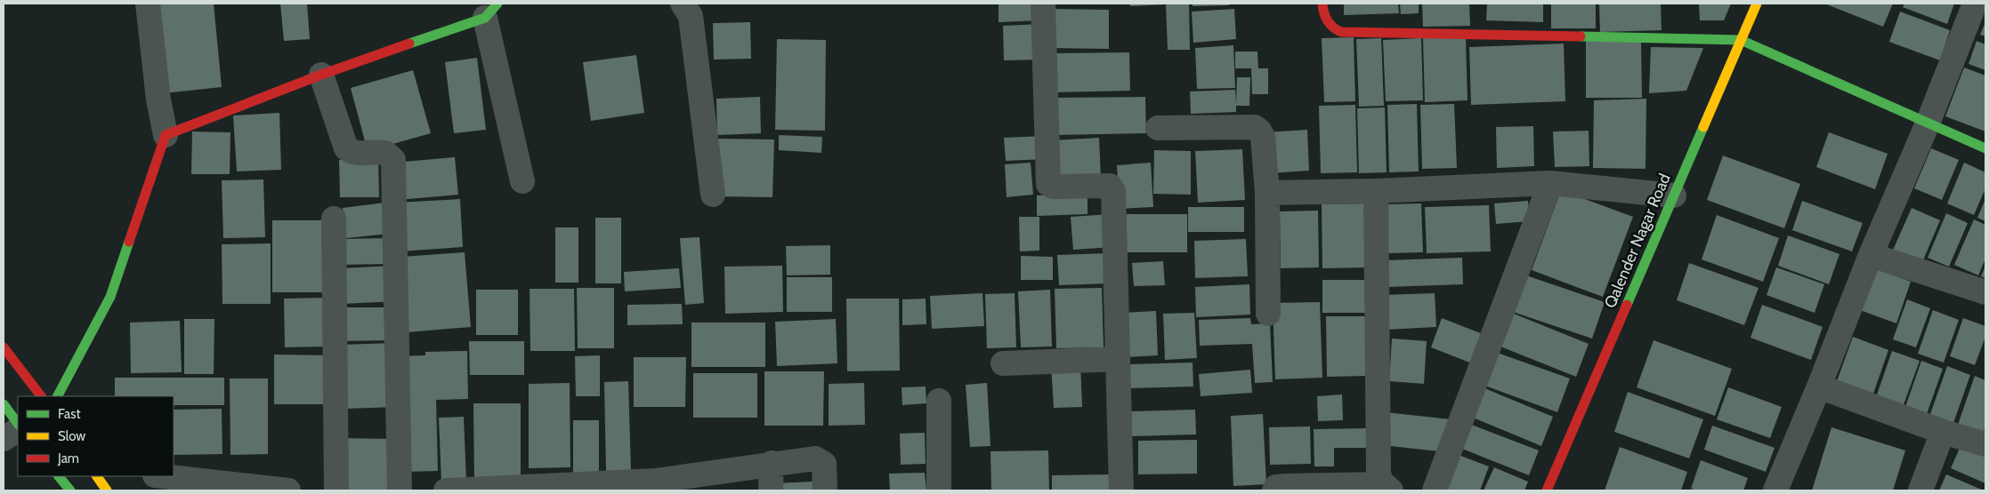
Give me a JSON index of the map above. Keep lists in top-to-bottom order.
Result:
{
  "streets": {
    "main road": ["Qalender Nagar Road"]
  },
  "legend": ["Fast", "Slow", "Jam"]
}
